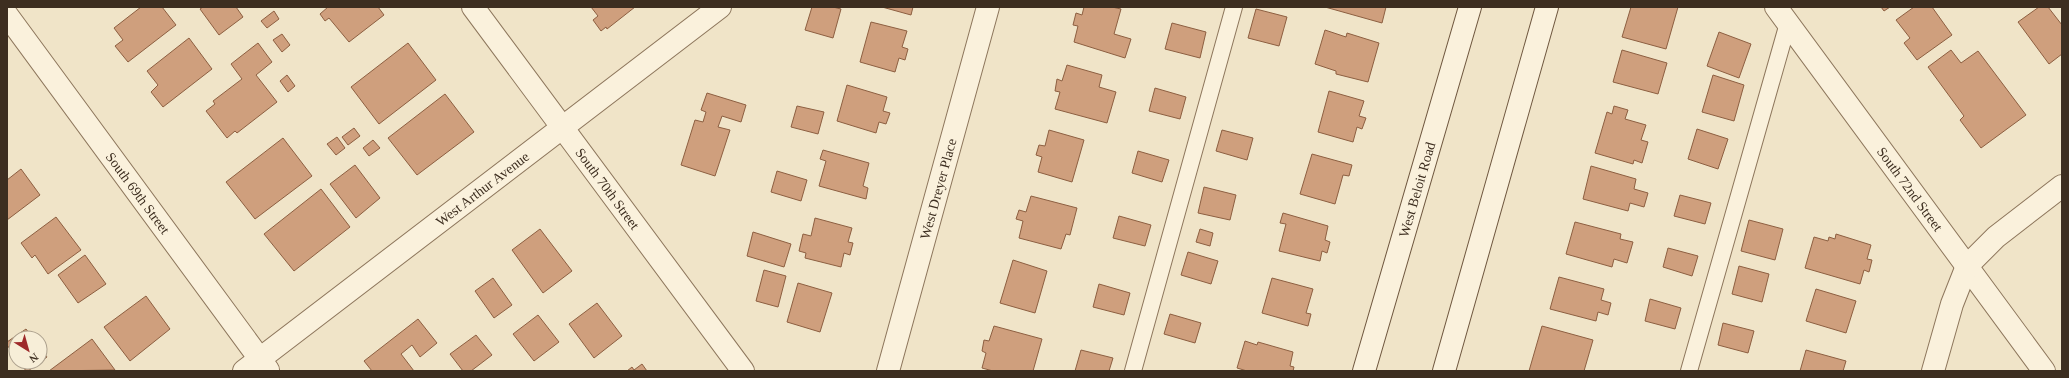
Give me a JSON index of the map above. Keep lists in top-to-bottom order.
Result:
{
  "streets": {
    "street": [
      "West Arthur Avenue",
      "South 70th Street",
      "West Dreyer Place",
      "West Beloit Road",
      "South 72nd Street",
      "South 69th Street"
    ]
  },
  "crossings": [
    ["West Arthur Avenue", "South 70th Street"],
    ["West Arthur Avenue", "South 69th Street"]
  ],
  "north": "bottom right"
}
